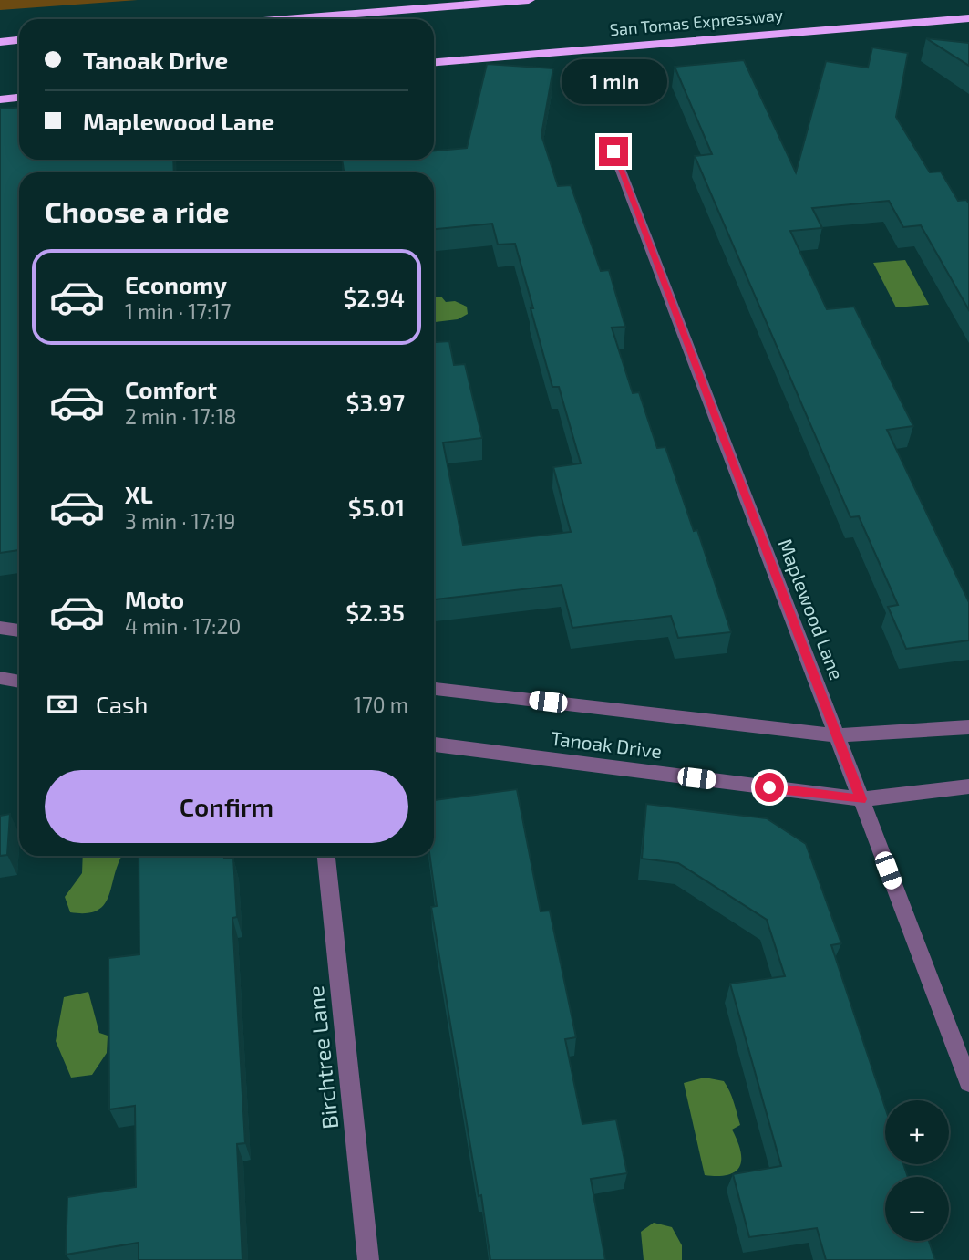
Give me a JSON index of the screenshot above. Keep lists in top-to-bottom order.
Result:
{
  "streets": {
    "highway": ["San Tomas Expressway"],
    "street": ["Maplewood Lane", "Tanoak Drive", "Birchtree Lane"]
  },
  "crossings": [
    ["Maplewood Lane", "Tanoak Drive"]
  ],
  "page": {
    "banner": ["Tanoak Drive", "Maplewood Lane"],
    "bubble": "1 min",
    "heading": "Choose a ride",
    "list": [
      {
        "name": "Economy",
        "note": "1 min · 17:17",
        "value": "$2.94"
      },
      {
        "name": "Comfort",
        "note": "2 min · 17:18",
        "value": "$3.97"
      },
      {
        "name": "XL",
        "note": "3 min · 17:19",
        "value": "$5.01"
      },
      {
        "name": "Moto",
        "note": "4 min · 17:20",
        "value": "$2.35"
      }
    ],
    "pay": ["Cash", "170 m"],
    "buttons": "Confirm",
    "map_buttons": ["+", "−"]
  }
}
